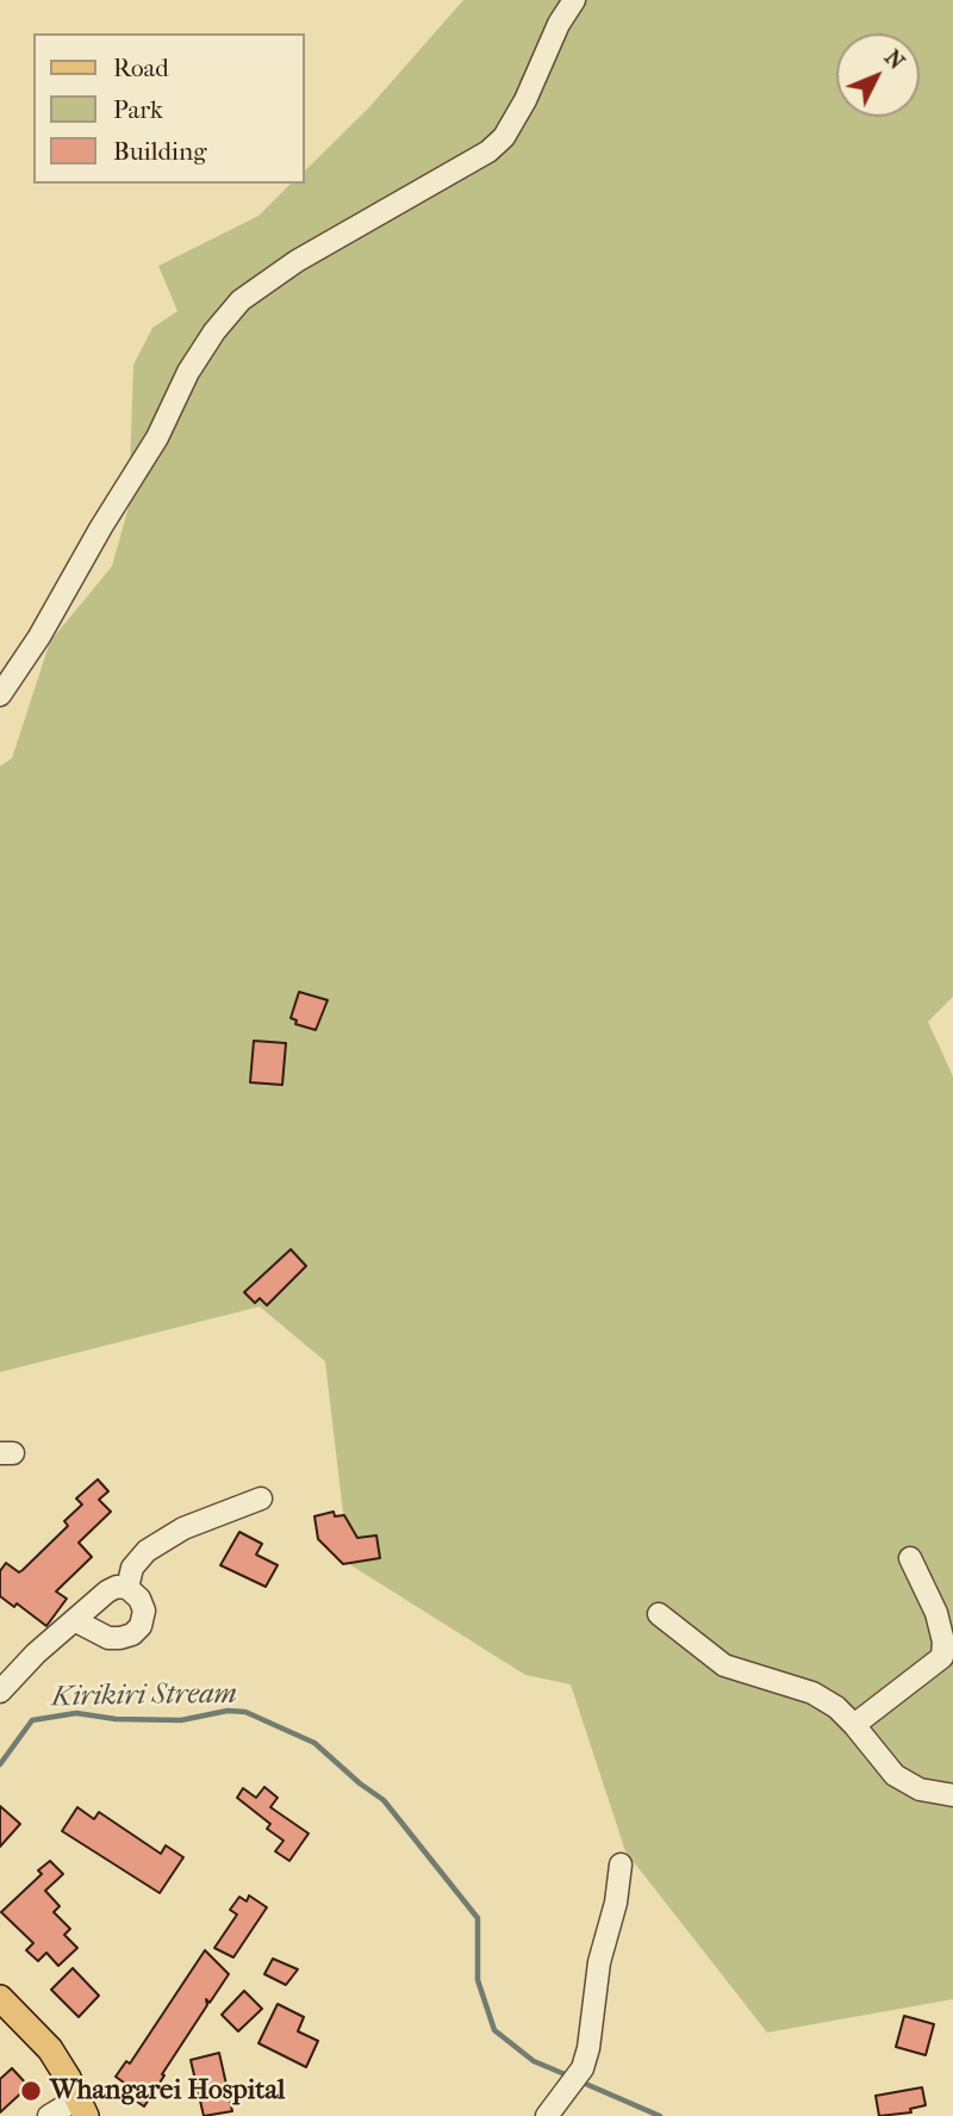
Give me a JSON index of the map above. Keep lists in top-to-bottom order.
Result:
{
  "water": ["Kirikiri Stream"],
  "places": ["Whangarei Hospital"],
  "legend": ["Road", "Park", "Building"],
  "north": "top right"
}
